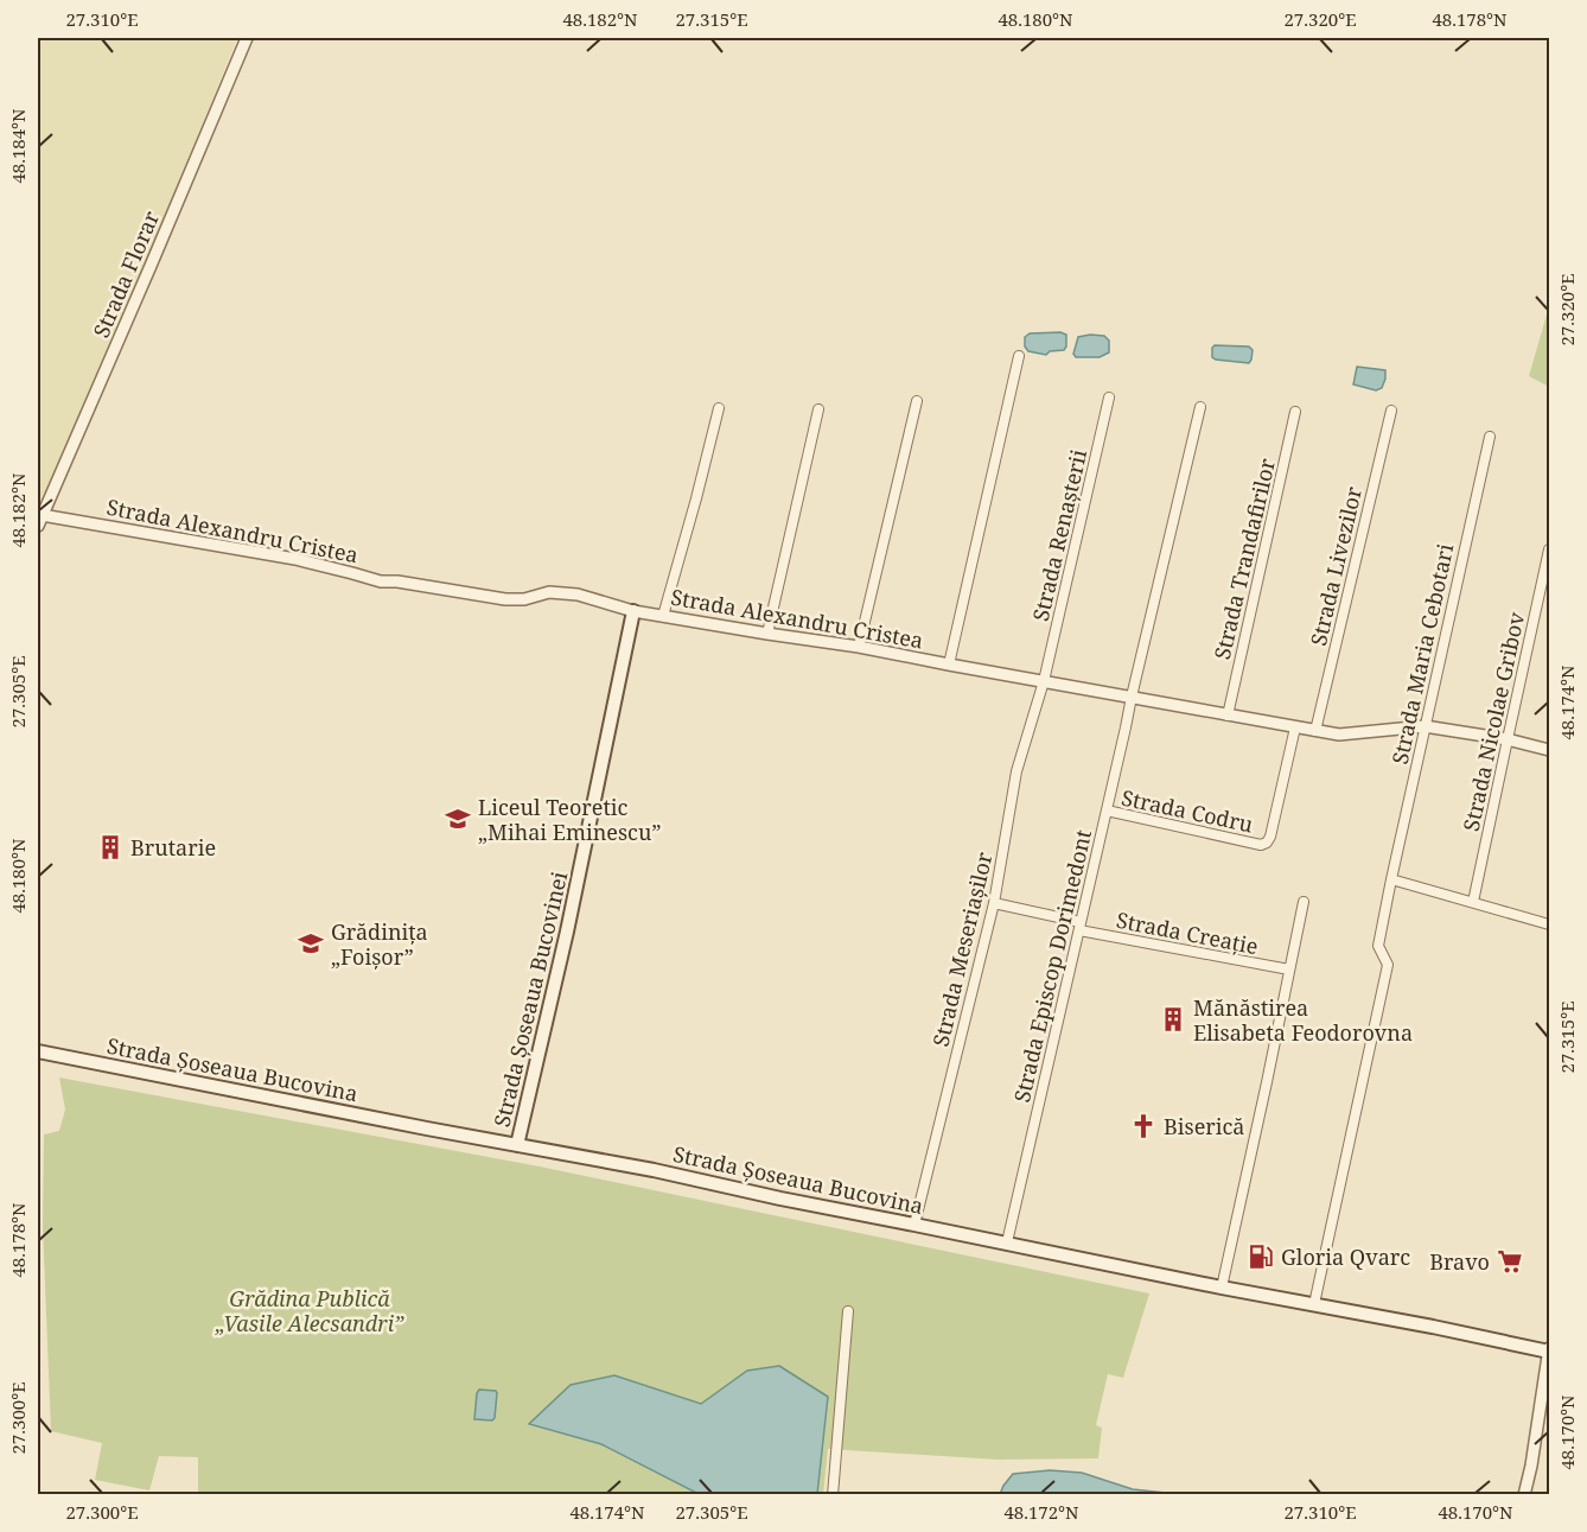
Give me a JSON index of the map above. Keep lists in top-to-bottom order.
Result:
{
  "streets": {
    "main road": ["Strada Șoseaua Bucovinei", "Strada Șoseaua Bucovina"],
    "street": [
      "Strada Florar",
      "Strada Alexandru Cristea",
      "Strada Renașterii",
      "Strada Trandafirilor",
      "Strada Livezilor",
      "Strada Maria Cebotari",
      "Strada Nicolae Gribov",
      "Strada Codru",
      "Strada Creație",
      "Strada Meseriașilor",
      "Strada Episcop Dorimedont"
    ]
  },
  "crossings": [
    ["Strada Florar", "Strada Alexandru Cristea"],
    ["Strada Alexandru Cristea", "Strada Renașterii"],
    ["Strada Alexandru Cristea", "Strada Trandafirilor"],
    ["Strada Alexandru Cristea", "Strada Livezilor"],
    ["Strada Alexandru Cristea", "Strada Maria Cebotari"],
    ["Strada Alexandru Cristea", "Strada Nicolae Gribov"],
    ["Strada Alexandru Cristea", "Strada Codru"],
    ["Strada Alexandru Cristea", "Strada Meseriașilor"],
    ["Strada Alexandru Cristea", "Strada Episcop Dorimedont"],
    ["Strada Alexandru Cristea", "Strada Șoseaua Bucovinei"],
    ["Strada Renașterii", "Strada Meseriașilor"],
    ["Strada Maria Cebotari", "Strada Șoseaua Bucovina"],
    ["Strada Codru", "Strada Episcop Dorimedont"],
    ["Strada Creație", "Strada Meseriașilor"],
    ["Strada Creație", "Strada Episcop Dorimedont"],
    ["Strada Meseriașilor", "Strada Șoseaua Bucovina"],
    ["Strada Episcop Dorimedont", "Strada Șoseaua Bucovina"],
    ["Strada Șoseaua Bucovinei", "Strada Șoseaua Bucovina"]
  ],
  "parks": ["Grădina Publică „Vasile Alecsandri”"],
  "places": {
    "school or university": ["Liceul Teoretic „Mihai Eminescu”", "Grădinița „Foișor”"],
    "building": ["Brutarie", "Mănăstirea Elisabeta Feodorovna"],
    "church": ["Biserică"],
    "fuel station": ["Gloria Qvarc"],
    "supermarket": ["Bravo"]
  },
  "coordinates": [
    "27.310°E",
    "48.182°N",
    "27.315°E",
    "48.180°N",
    "27.320°E",
    "48.178°N",
    "48.184°N",
    "27.305°E",
    "48.174°N",
    "27.300°E",
    "48.170°N",
    "48.172°N"
  ]
}
